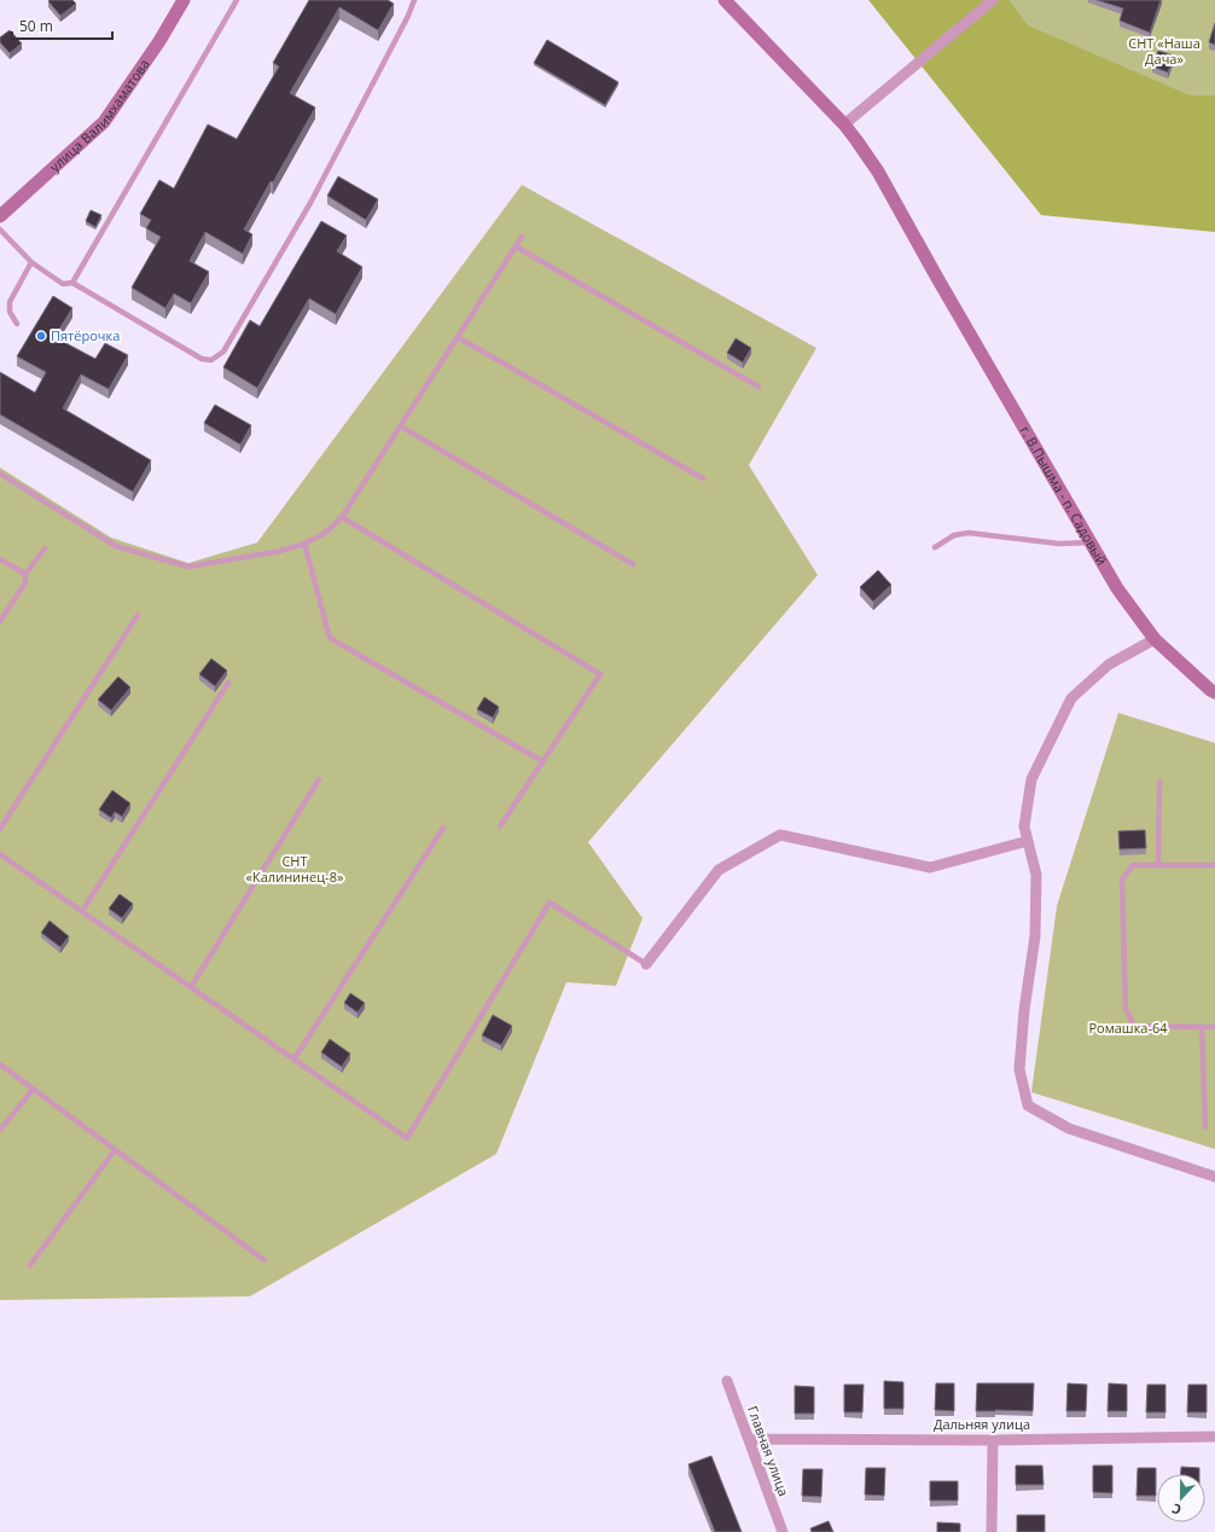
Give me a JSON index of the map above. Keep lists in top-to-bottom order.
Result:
{
  "streets": {
    "main road": ["улица Валимхаматова", "г. В.Пышма - п. Садовый"],
    "street": ["Дальняя улица", "Главная улица"]
  },
  "crossings": [
    ["Дальняя улица", "Главная улица"]
  ],
  "parks": ["СНТ «Наша Дача»", "СНТ «Калининец-8»", "Ромашка-64"],
  "places": ["Пятёрочка"],
  "scale_bar": "50 m",
  "north": "bottom"
}
